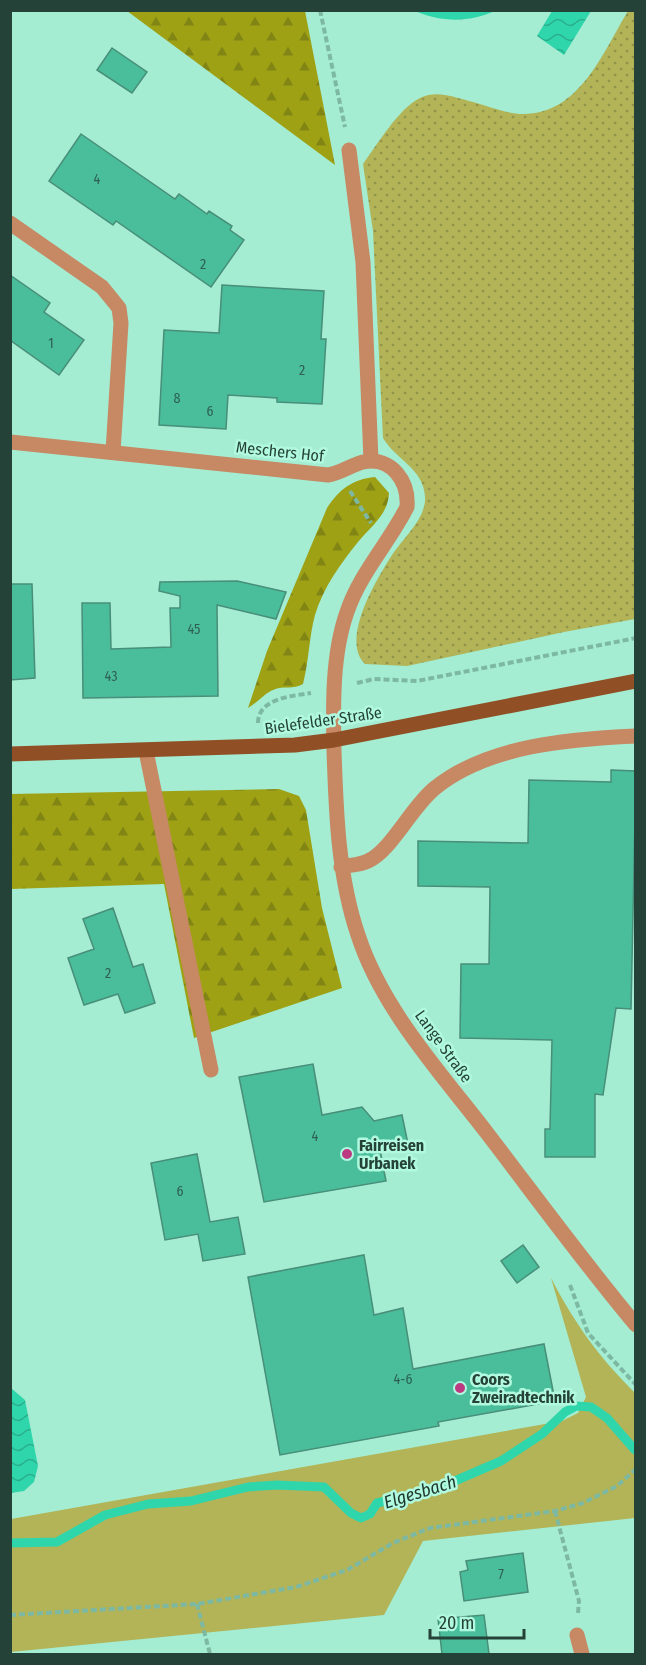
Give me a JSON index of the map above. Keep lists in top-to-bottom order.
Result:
{
  "streets": {
    "main road": ["Bielefelder Straße"],
    "street": ["Meschers Hof", "Lange Straße"]
  },
  "crossings": [
    ["Bielefelder Straße", "Lange Straße"]
  ],
  "water": ["Elgesbach"],
  "places": ["Fairreisen Urbanek", "Coors Zweiradtechnik"],
  "house_numbers": [
    "4",
    "2",
    "1",
    "2",
    "8",
    "6",
    "45",
    "43",
    "2",
    "4",
    "6",
    "4-6",
    "7"
  ],
  "scale_bar": "20 m"
}
